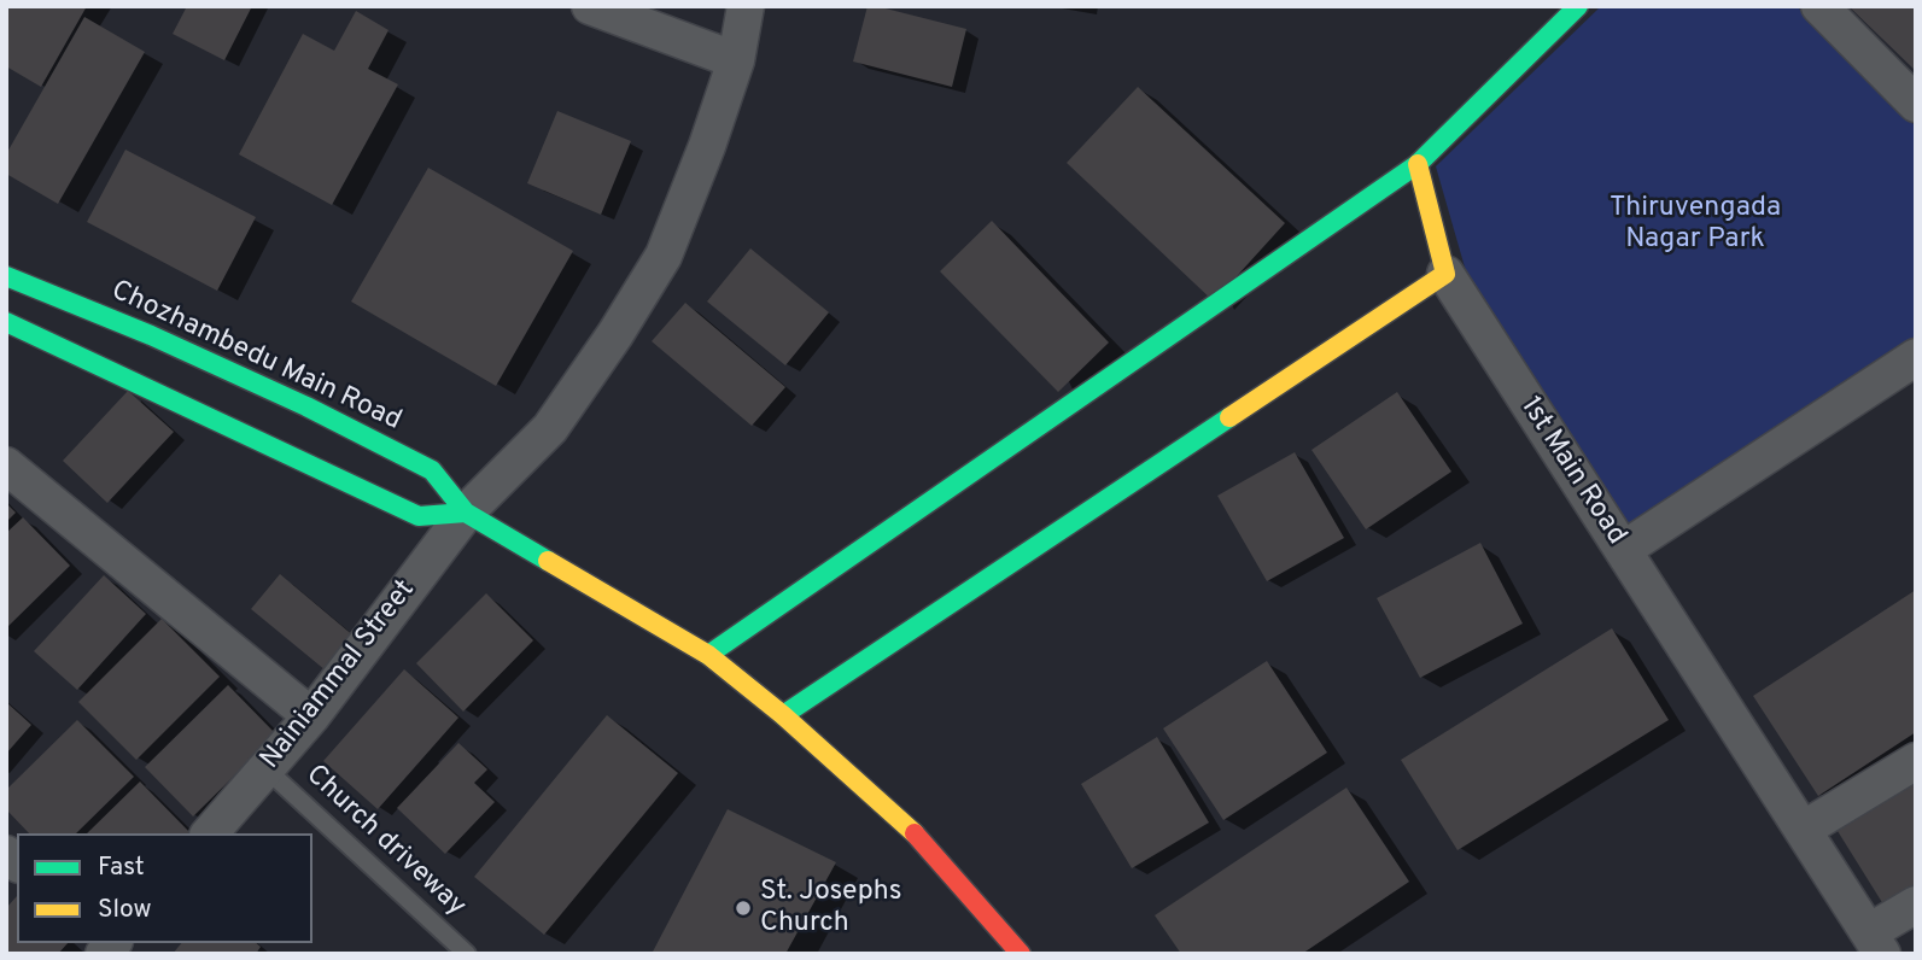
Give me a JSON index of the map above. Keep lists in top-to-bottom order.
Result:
{
  "streets": {
    "street": ["Chozhambedu Main Road", "1st Main Road", "Nainiammal Street"],
    "lane": ["Church driveway"]
  },
  "crossings": [
    ["Chozhambedu Main Road", "Nainiammal Street"],
    ["Nainiammal Street", "Church driveway"]
  ],
  "parks": ["Thiruvengada Nagar Park"],
  "places": ["St. Josephs Church"],
  "legend": ["Fast", "Slow"]
}
